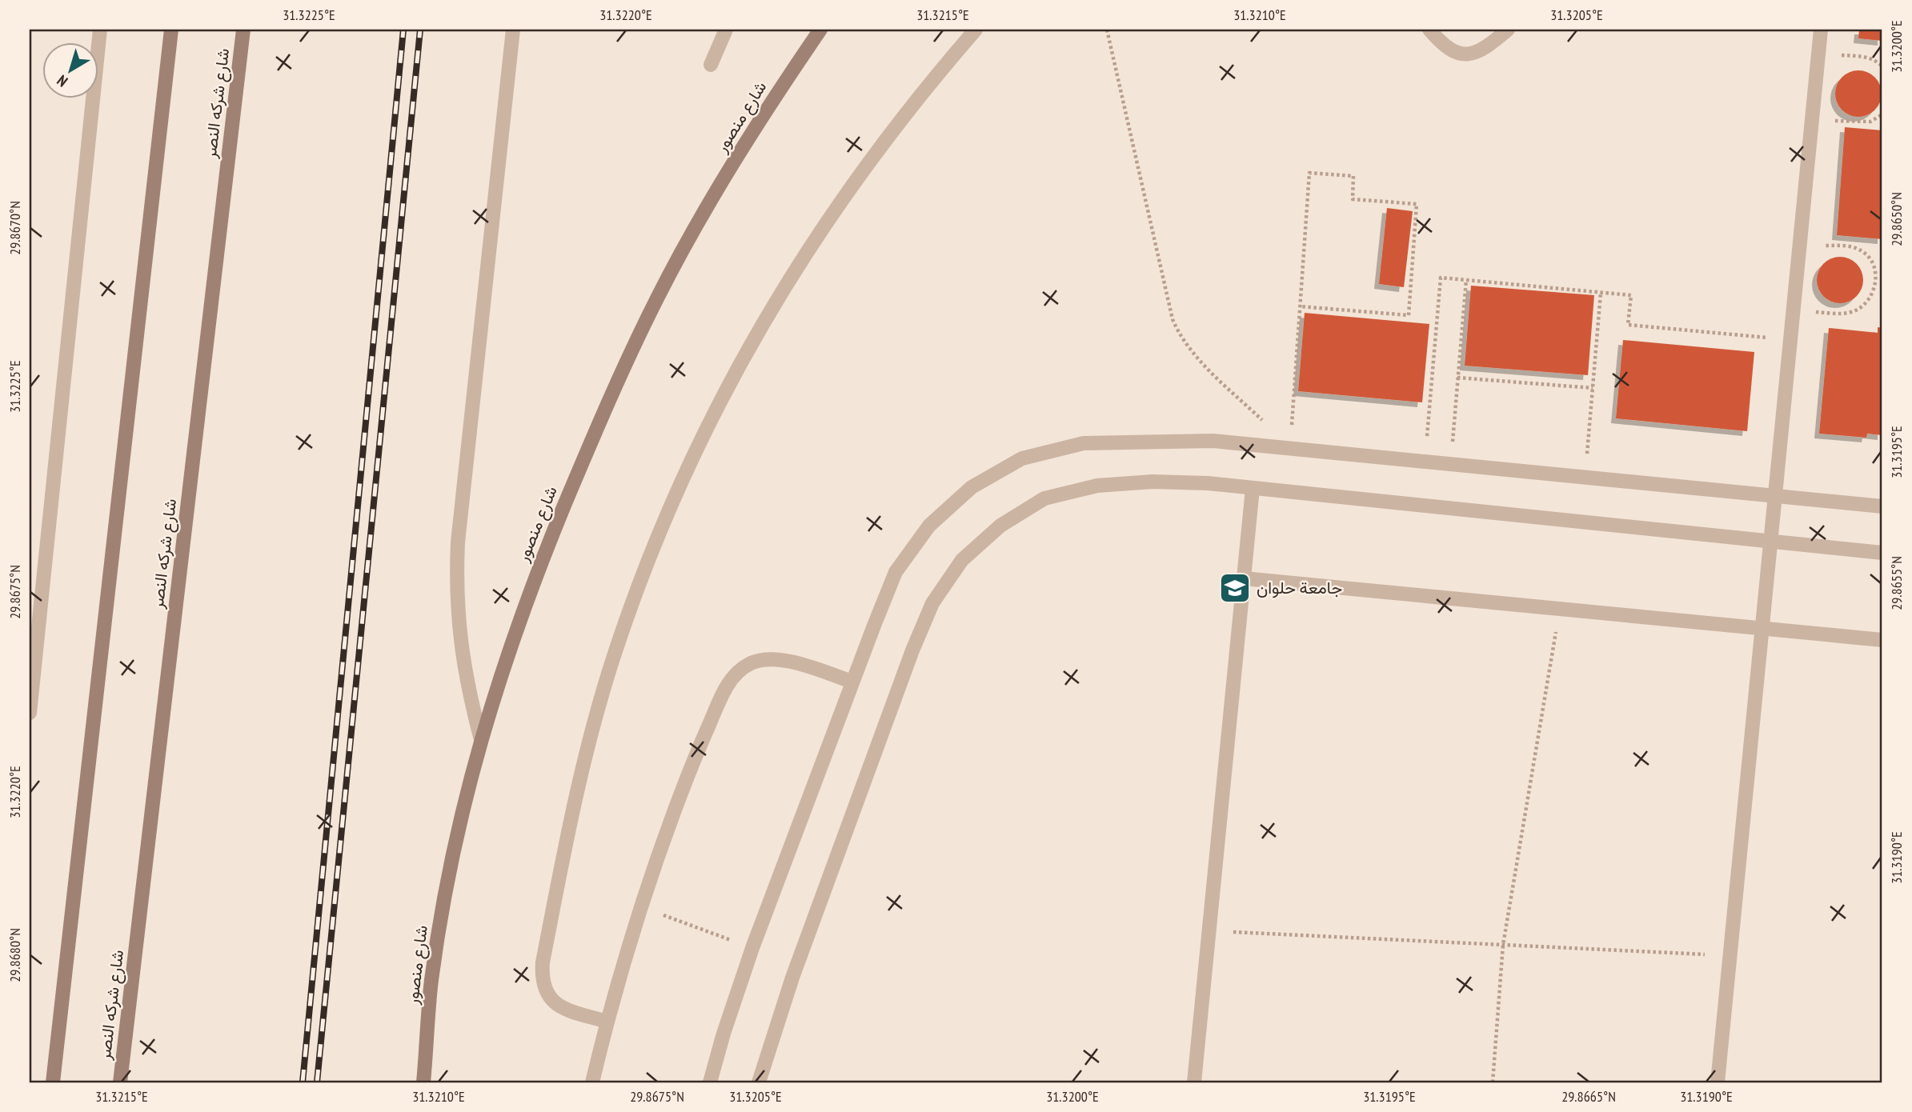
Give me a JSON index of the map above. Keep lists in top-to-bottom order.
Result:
{
  "streets": {
    "street": ["شارع شركه النصر", "شارع منصور"]
  },
  "places": {
    "school or university": ["جامعة حلوان"]
  },
  "north": "bottom left",
  "coordinates": [
    "31.3225°E",
    "31.3220°E",
    "31.3215°E",
    "31.3210°E",
    "31.3205°E",
    "31.3200°E",
    "29.8650°N",
    "29.8670°N",
    "31.3195°E",
    "29.8655°N",
    "29.8675°N",
    "31.3190°E",
    "29.8680°N",
    "29.8665°N"
  ]
}
